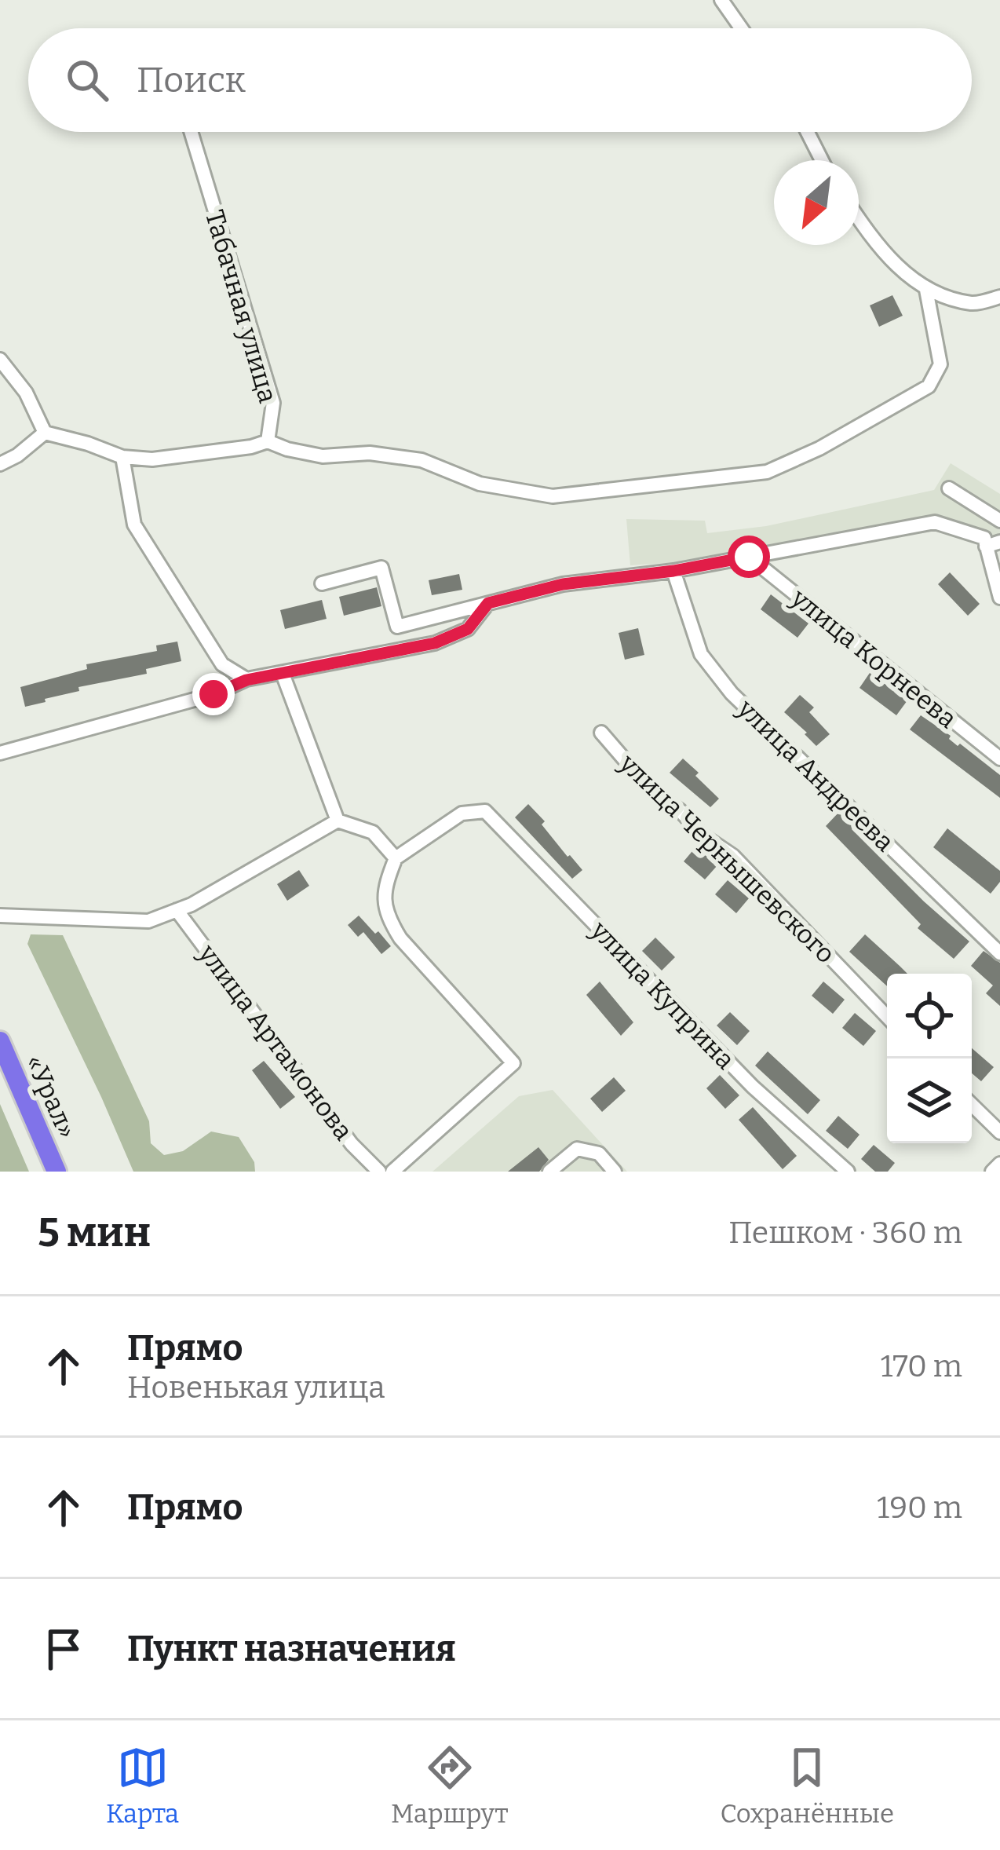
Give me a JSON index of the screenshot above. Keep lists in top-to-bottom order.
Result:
{
  "streets": {
    "highway": ["«Урал»"],
    "street": [
      "Табачная улица",
      "улица Корнеева",
      "улица Андреева",
      "улица Чернышевского",
      "улица Куприна",
      "улица Артамонова"
    ]
  },
  "north": "bottom left",
  "page": {
    "search": "Поиск",
    "heading": ["5 мин", "Пешком · 360 m"],
    "list": [
      ["Прямо", "Новенькая улица", "170 m"],
      ["Прямо", "190 m"],
      "Пункт назначения"
    ],
    "nav": ["Карта", "Маршрут", "Сохранённые"]
  }
}
